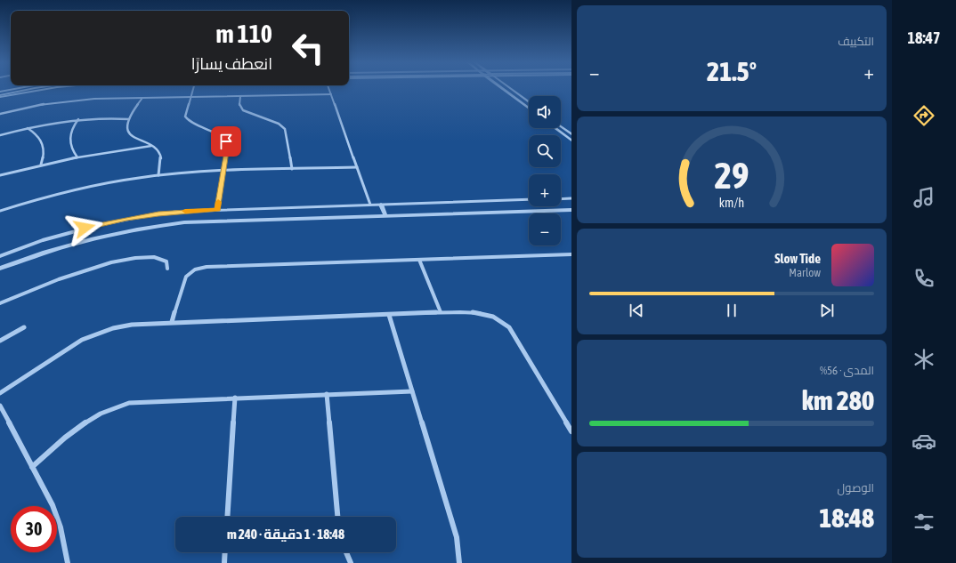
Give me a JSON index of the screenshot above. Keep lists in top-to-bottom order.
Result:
{
  "page": {
    "tabs": "18:47",
    "tile": [
      "التكييف",
      ["المدى · 56%", "280 km"],
      ["الوصول", "18:48"]
    ],
    "turn": ["110 m", "انعطف يسارًا"],
    "heat": ["−", "21.5°", "+"],
    "map_buttons": ["+", "−"],
    "song": ["Slow Tide", "Marlow"],
    "limit": "30",
    "trip": "18:48 · 1 دقيقة · 240 m",
    "gauge": ["29", "km/h"]
  }
}
